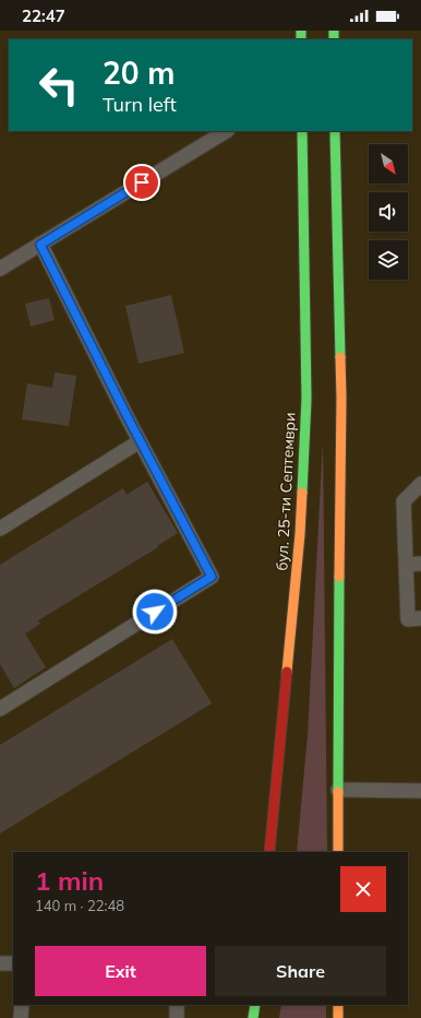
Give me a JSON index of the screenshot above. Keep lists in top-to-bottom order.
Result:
{
  "streets": {
    "main road": ["бул. 25-ти Септември"]
  },
  "north": "bottom right",
  "page": {
    "status": "22:47",
    "turn": ["20 m", "Turn left"],
    "heading": ["1 min", "140 m · 22:48"],
    "buttons": ["Exit", "Share"]
  }
}
